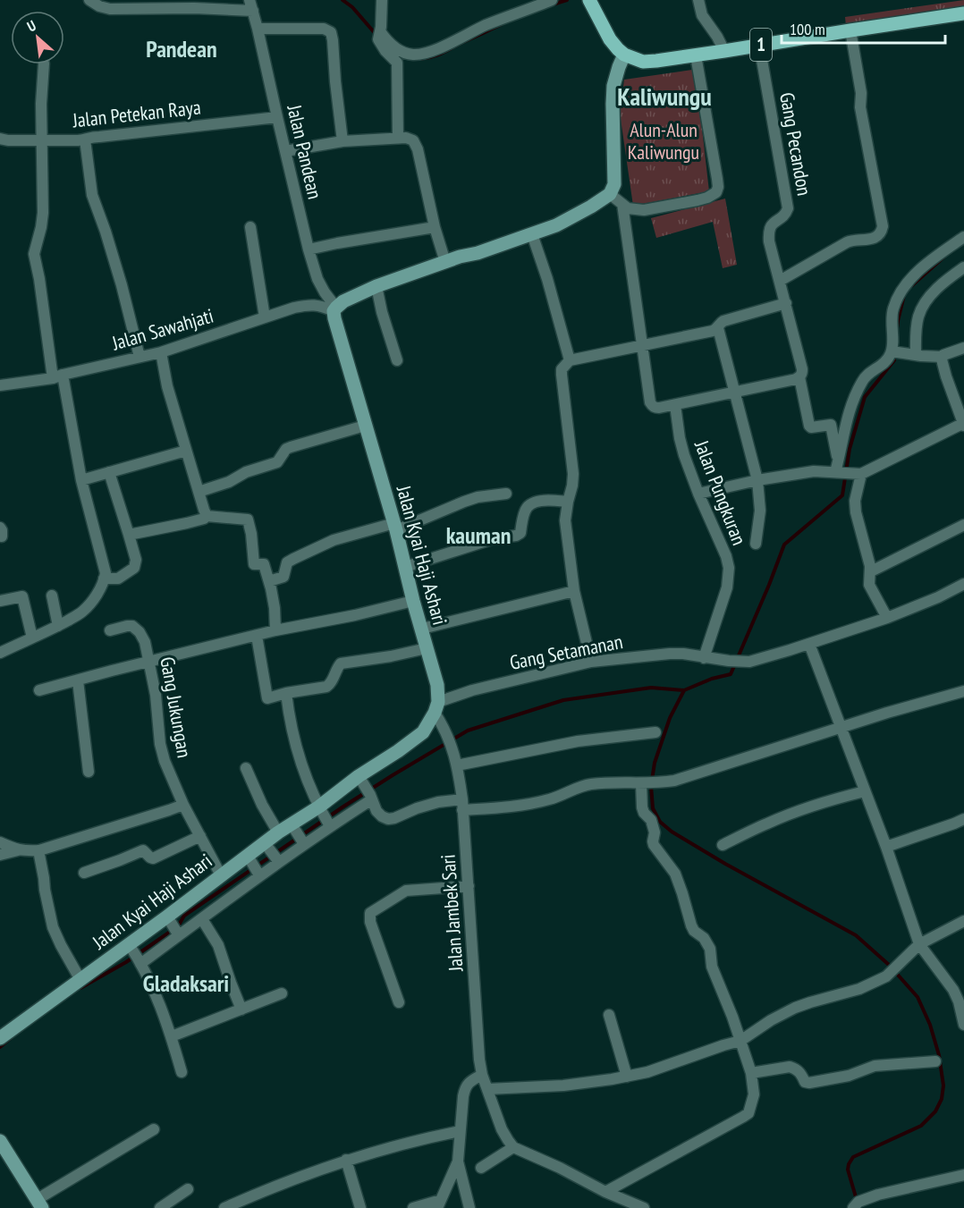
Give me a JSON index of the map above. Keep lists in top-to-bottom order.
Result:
{
  "streets": {
    "main road": ["1", "Jalan Kyai Haji Ashari"],
    "street": [
      "Jalan Petekan Raya",
      "Gang Pecandon",
      "Jalan Pandean",
      "Jalan Sawahjati",
      "Jalan Pungkuran",
      "Gang Setamanan",
      "Gang Jukungan",
      "Jalan Jambek Sari"
    ]
  },
  "crossings": [
    ["1", "Gang Pecandon"],
    ["Jalan Petekan Raya", "Jalan Pandean"],
    ["Jalan Pandean", "Jalan Sawahjati"],
    ["Jalan Pandean", "Jalan Kyai Haji Ashari"],
    ["Jalan Sawahjati", "Jalan Kyai Haji Ashari"],
    ["Jalan Pungkuran", "Gang Setamanan"],
    ["Jalan Kyai Haji Ashari", "Gang Setamanan"],
    ["Jalan Kyai Haji Ashari", "Gang Jukungan"],
    ["Jalan Kyai Haji Ashari", "Jalan Jambek Sari"],
    ["Gang Setamanan", "Jalan Jambek Sari"]
  ],
  "districts": [
    "Pandean",
    "Kaliwungu",
    "kauman",
    "Gladaksari"
  ],
  "parks": ["Alun-Alun Kaliwungu"],
  "scale_bar": "100 m",
  "north": "top left"
}
